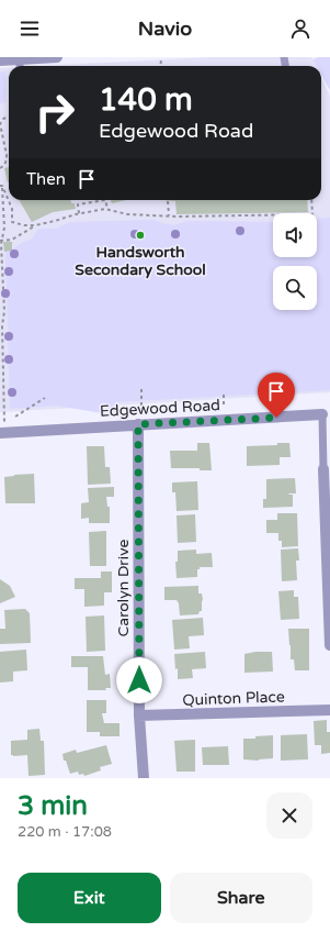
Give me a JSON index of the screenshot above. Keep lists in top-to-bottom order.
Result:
{
  "streets": {
    "street": ["Edgewood Road", "Carolyn Drive", "Quinton Place"]
  },
  "crossings": [
    ["Edgewood Road", "Carolyn Drive"],
    ["Carolyn Drive", "Quinton Place"]
  ],
  "places": ["Handsworth Secondary School"],
  "page": {
    "header": "Navio",
    "turn": ["140 m", "Edgewood Road"],
    "then": "Then",
    "heading": ["3 min", "220 m · 17:08"],
    "buttons": ["Exit", "Share"]
  }
}
